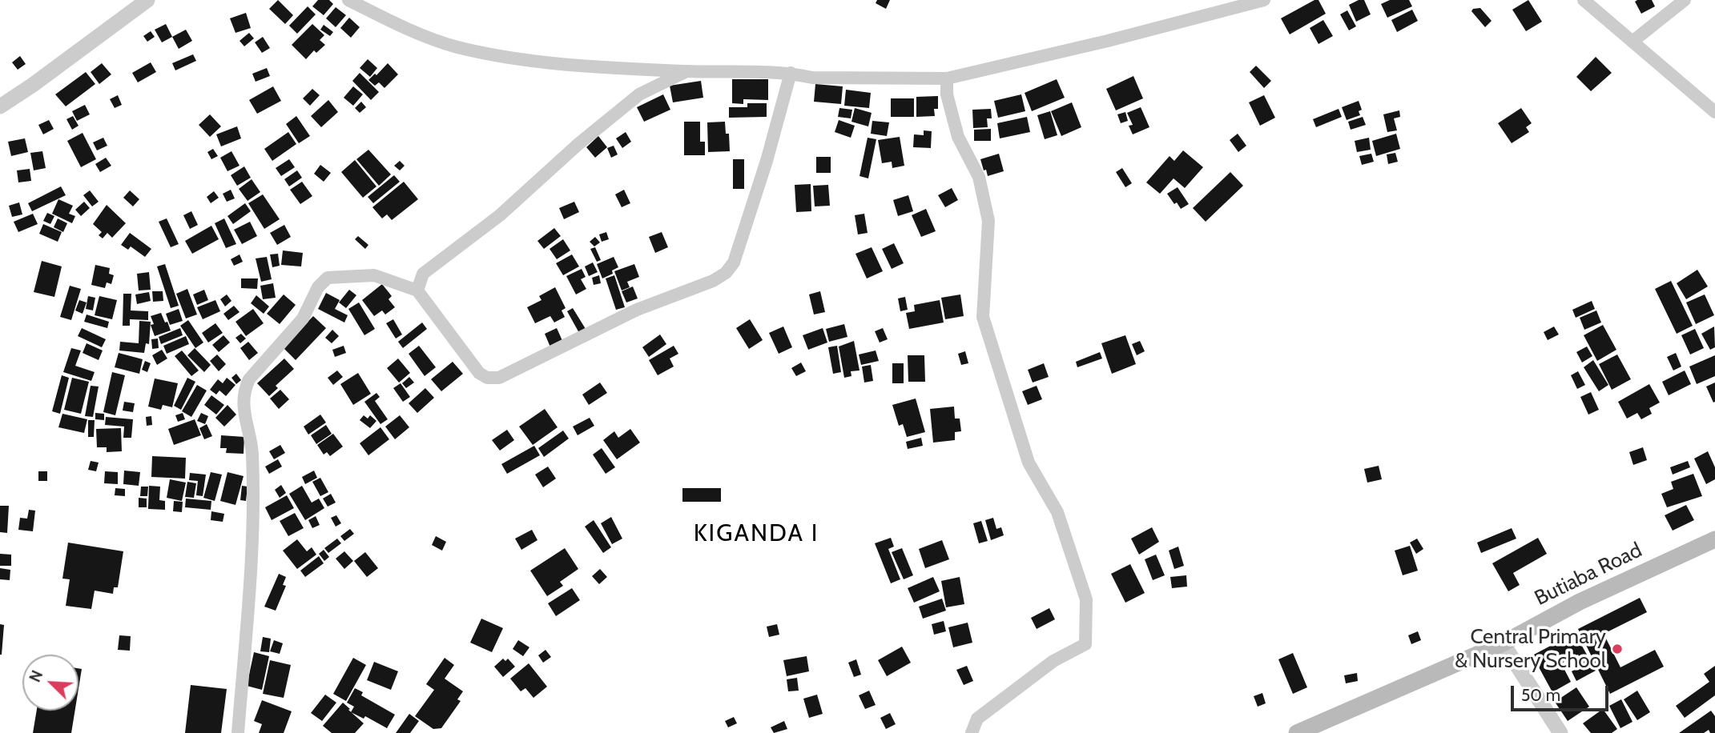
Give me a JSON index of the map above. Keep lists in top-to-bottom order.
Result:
{
  "streets": {
    "main road": ["Butiaba Road"]
  },
  "districts": ["KIGANDA I"],
  "places": ["Central Primary & Nursery School"],
  "scale_bar": "50 m",
  "north": "top left"
}
